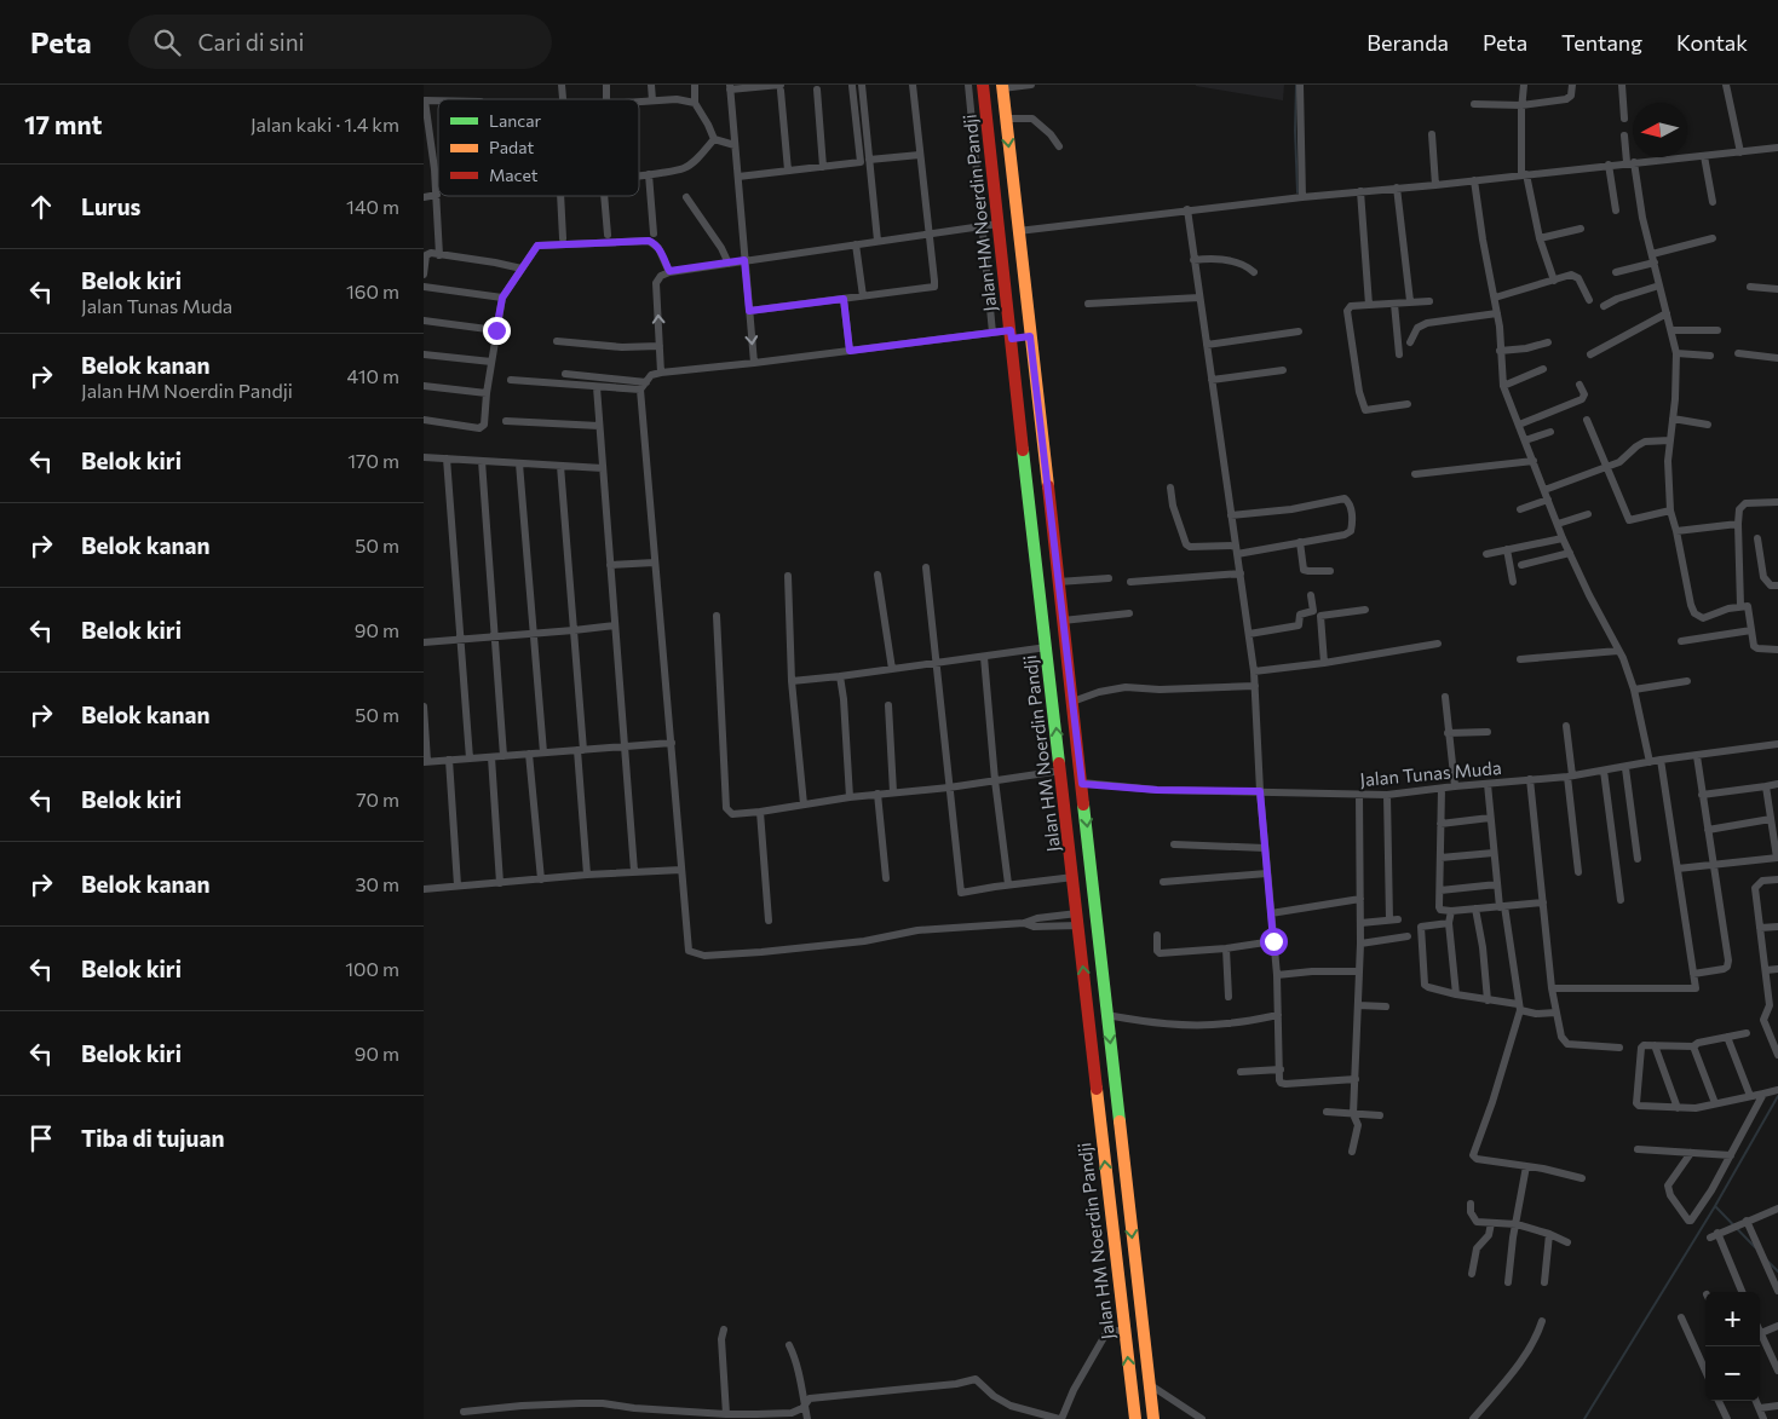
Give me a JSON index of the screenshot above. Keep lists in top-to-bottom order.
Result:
{
  "streets": {
    "main road": ["Jalan HM Noerdin Pandji"],
    "street": ["Jalan Tunas Muda"]
  },
  "crossings": [
    ["Jalan HM Noerdin Pandji", "Jalan Tunas Muda"]
  ],
  "legend": ["Lancar", "Padat", "Macet"],
  "north": "left",
  "page": {
    "header": "Peta",
    "search": "Cari di sini",
    "nav": [
      "Beranda",
      "Peta",
      "Tentang",
      "Kontak"
    ],
    "heading": ["17 mnt", "Jalan kaki · 1.4 km"],
    "list": [
      ["Lurus", "140 m"],
      ["Belok kiri", "Jalan Tunas Muda", "160 m"],
      ["Belok kanan", "Jalan HM Noerdin Pandji", "410 m"],
      ["Belok kiri", "170 m"],
      ["Belok kanan", "50 m"],
      ["Belok kiri", "90 m"],
      ["Belok kanan", "50 m"],
      ["Belok kiri", "70 m"],
      ["Belok kanan", "30 m"],
      ["Belok kiri", "100 m"],
      ["Belok kiri", "90 m"],
      "Tiba di tujuan"
    ],
    "map_buttons": ["+", "−"]
  }
}
